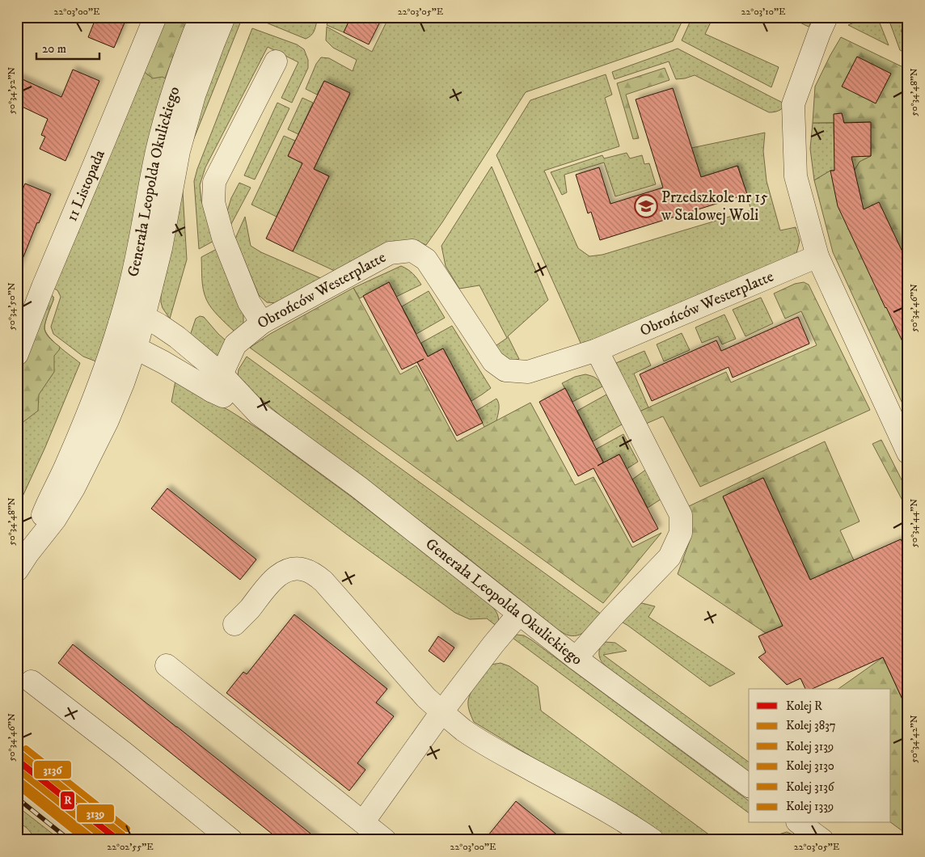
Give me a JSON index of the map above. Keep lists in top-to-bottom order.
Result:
{
  "streets": {
    "street": ["Generała Leopolda Okulickiego", "11 Listopada", "Obrońców Westerplatte"]
  },
  "crossings": [
    ["Generała Leopolda Okulickiego", "Obrońców Westerplatte"]
  ],
  "places": {
    "school or university": ["Przedszkole nr 15 w Stalowej Woli"]
  },
  "lines": [
    "rail line 3136",
    "rail line 3139",
    "rail line R",
    "rail line 3837",
    "rail line 3130",
    "rail line 1339"
  ],
  "legend": [
    "Kolej R",
    "Kolej 3837",
    "Kolej 3139",
    "Kolej 3130",
    "Kolej 3136",
    "Kolej 1339"
  ],
  "scale_bar": "20 m",
  "coordinates": [
    "22°03'00\"E",
    "22°03'05\"E",
    "22°03'10\"E",
    "50°34'52\"N",
    "50°34'48\"N",
    "50°34'50\"N",
    "50°34'46\"N",
    "50°34'44\"N",
    "50°34'42\"N",
    "22°02'55\"E"
  ]
}
